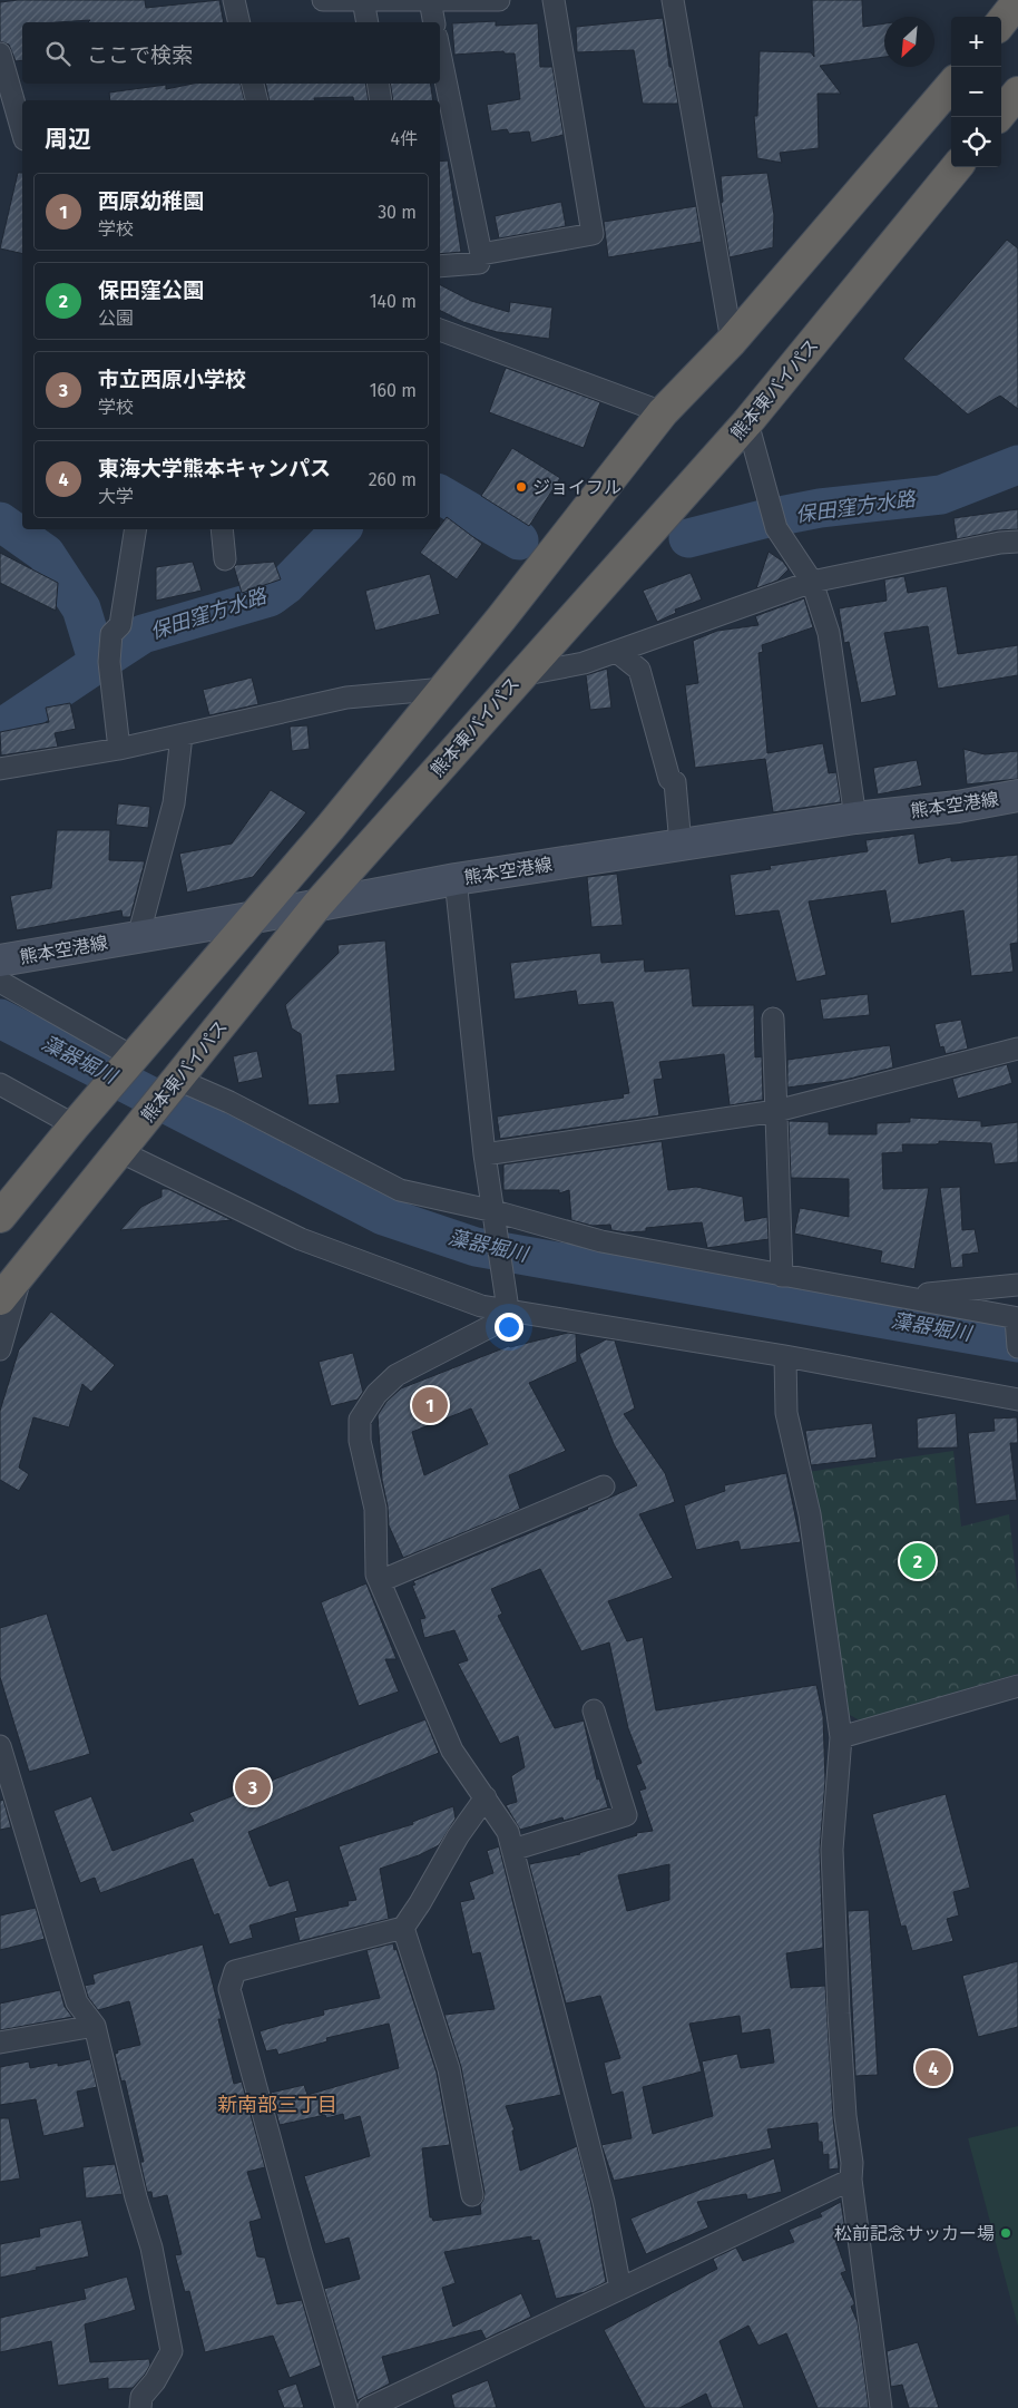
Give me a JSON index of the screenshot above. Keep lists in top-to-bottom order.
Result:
{
  "streets": {
    "highway": ["熊本東バイパス"],
    "main road": ["熊本空港線"]
  },
  "crossings": [
    ["熊本東バイパス", "熊本空港線"]
  ],
  "districts": ["新南部三丁目"],
  "water": ["保田窪方水路", "藻器堀川"],
  "places": ["ジョイフル", "松前記念サッカー場"],
  "north": "bottom left",
  "page": {
    "map_buttons": ["+", "−"],
    "search": "ここで検索",
    "heading": ["周辺", "4件"],
    "list": [
      {
        "mark": "1",
        "name": "西原幼稚園",
        "note": "学校",
        "value": "30 m"
      },
      {
        "mark": "2",
        "name": "保田窪公園",
        "note": "公園",
        "value": "140 m"
      },
      {
        "mark": "3",
        "name": "市立西原小学校",
        "note": "学校",
        "value": "160 m"
      },
      {
        "mark": "4",
        "name": "東海大学熊本キャンパス",
        "note": "大学",
        "value": "260 m"
      }
    ],
    "pins": [
      "1",
      "2",
      "3",
      "4"
    ]
  }
}
